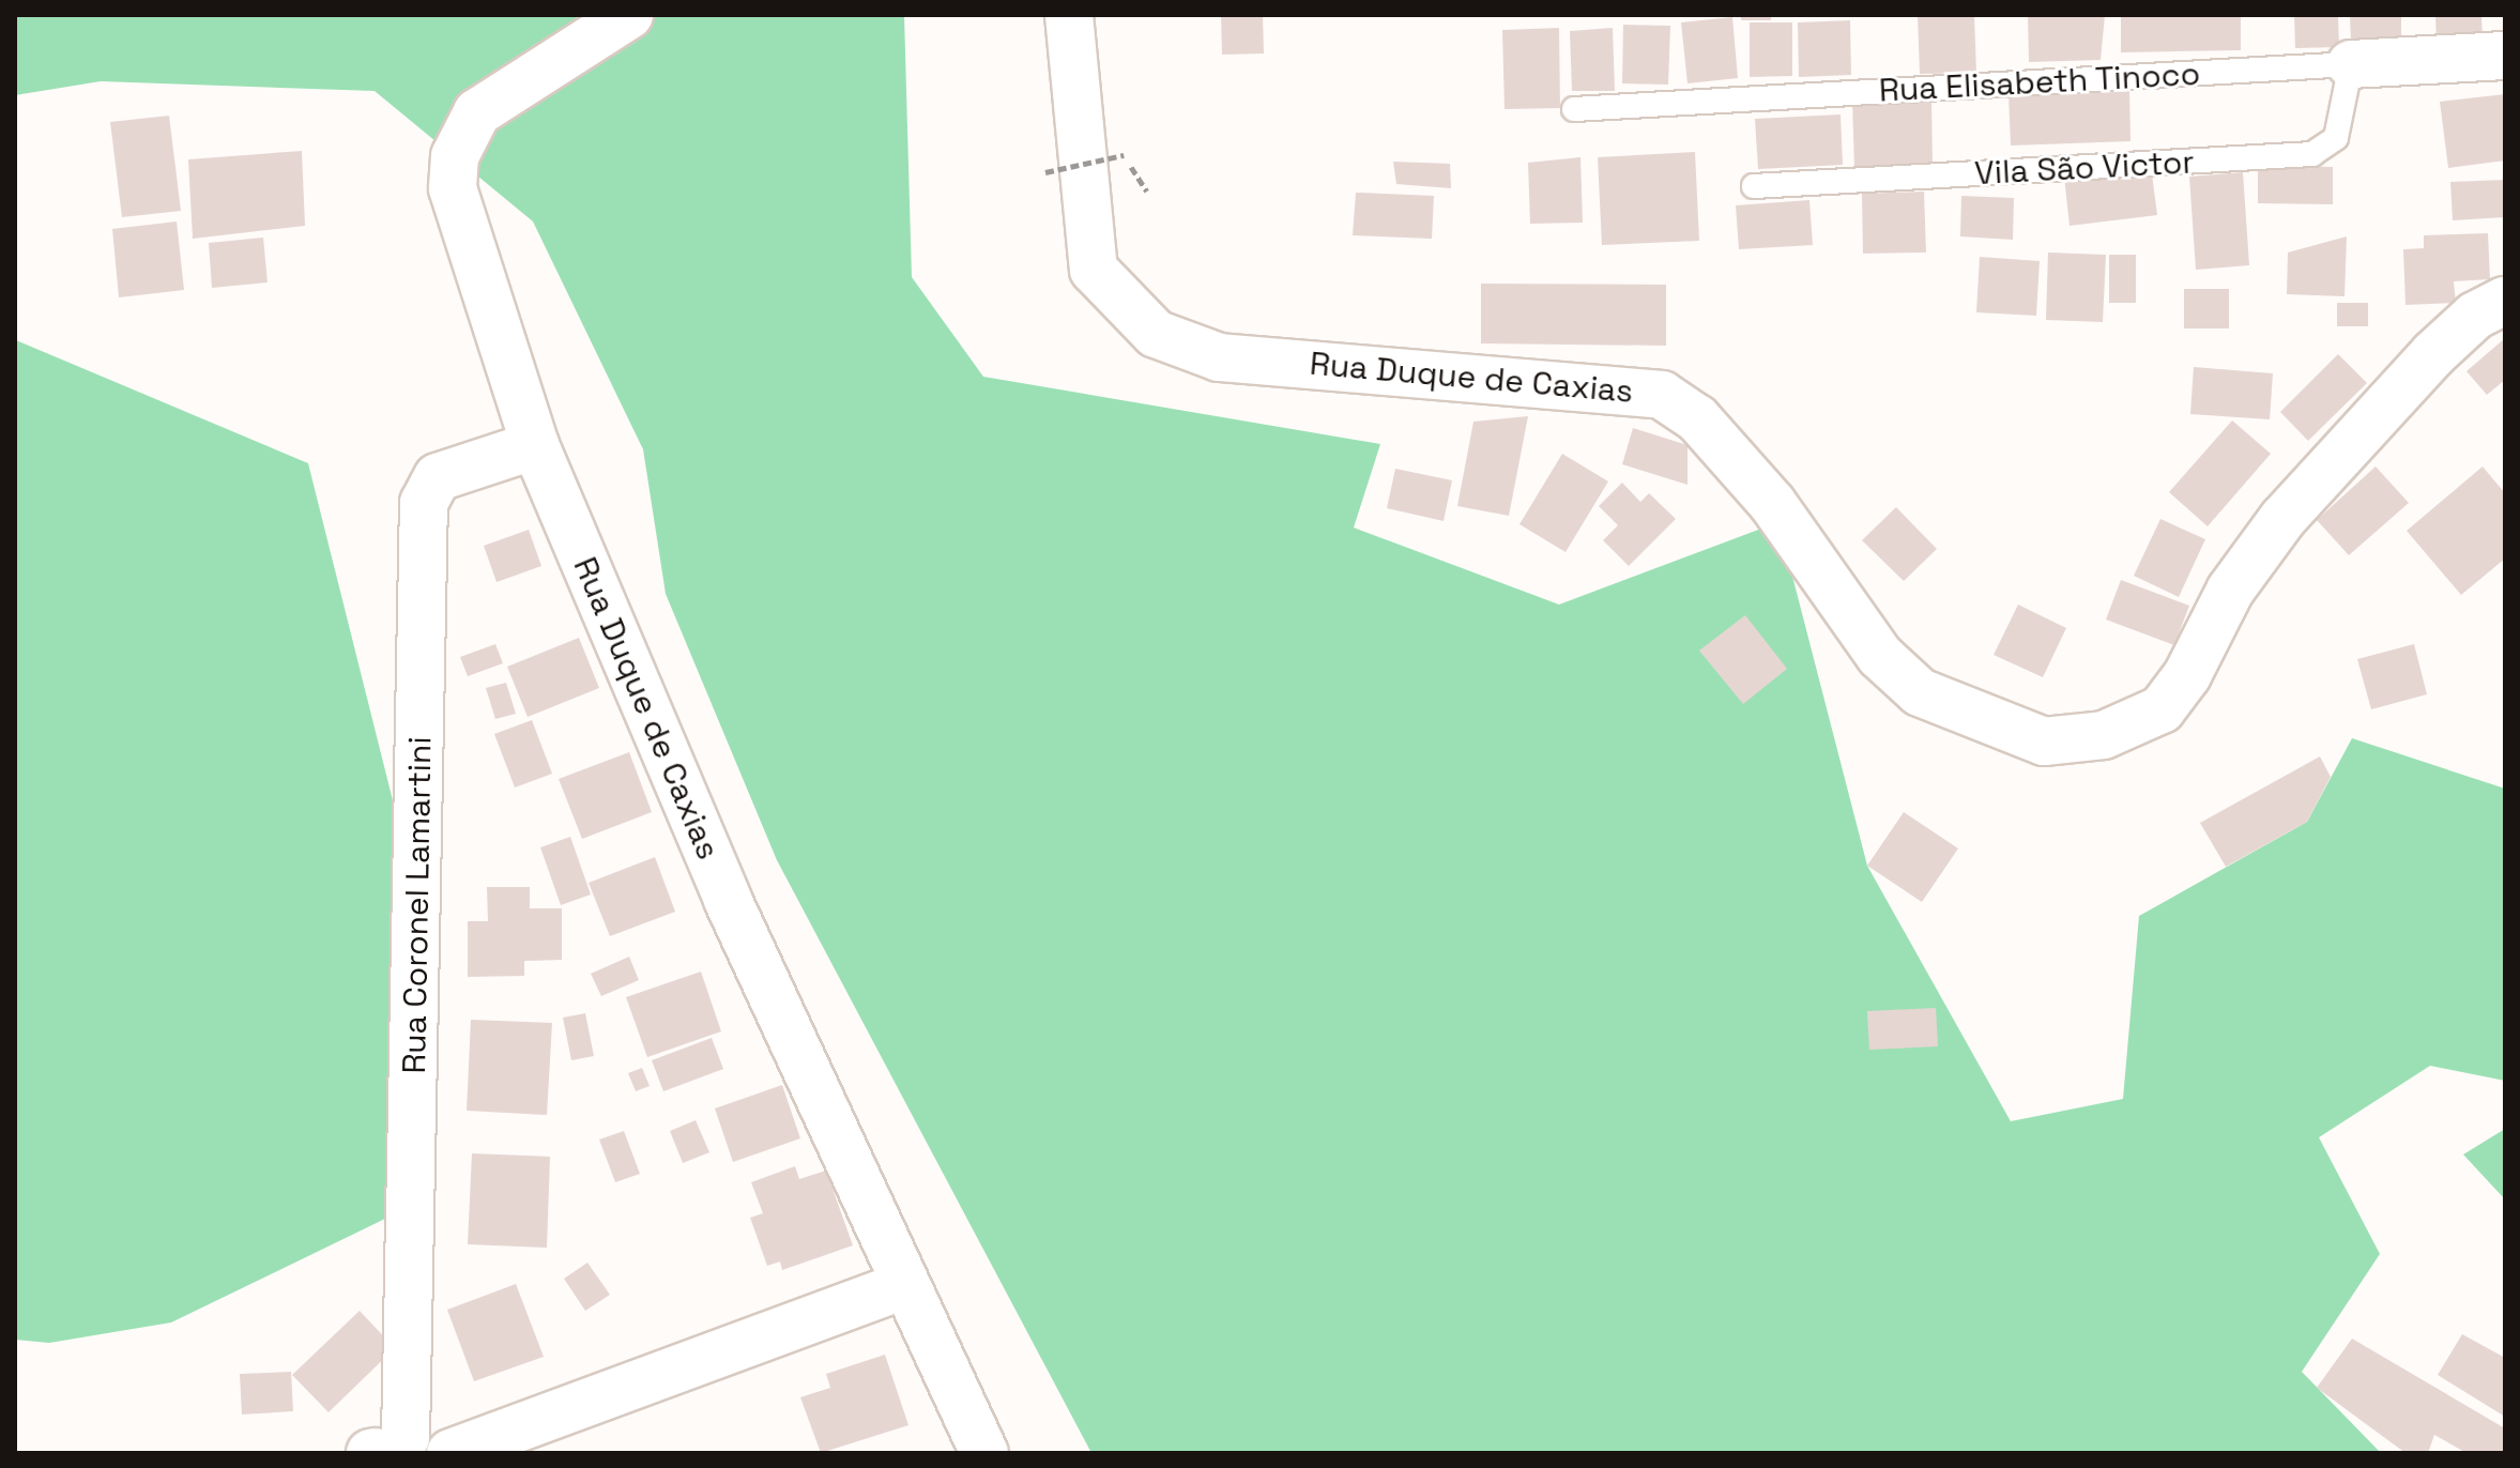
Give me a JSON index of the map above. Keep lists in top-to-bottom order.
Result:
{
  "streets": {
    "street": ["Rua Elisabeth Tinoco", "Rua Duque de Caxias", "Rua Coronel Lamartini"],
    "lane": ["Vila São Victor"]
  },
  "crossings": [
    ["Rua Elisabeth Tinoco", "Vila São Victor"],
    ["Rua Duque de Caxias", "Rua Coronel Lamartini"]
  ]
}
